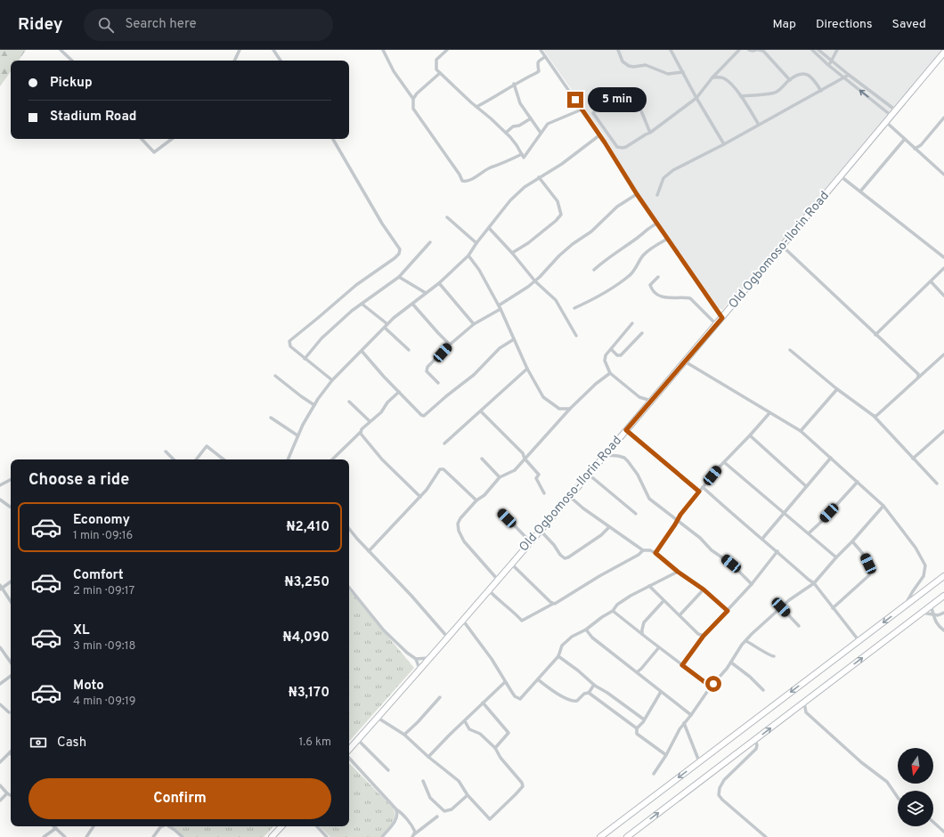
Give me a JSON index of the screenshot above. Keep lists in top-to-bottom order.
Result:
{
  "streets": {
    "highway": ["Old Ogbomoso-Ilorin Road"]
  },
  "north": "bottom",
  "page": {
    "header": "Ridey",
    "search": "Search here",
    "nav": ["Map", "Directions", "Saved"],
    "banner": ["Pickup", "Stadium Road"],
    "bubble": "5 min",
    "heading": "Choose a ride",
    "list": [
      {
        "name": "Economy",
        "note": "1 min · 09:16",
        "value": "₦2,410"
      },
      {
        "name": "Comfort",
        "note": "2 min · 09:17",
        "value": "₦3,250"
      },
      {
        "name": "XL",
        "note": "3 min · 09:18",
        "value": "₦4,090"
      },
      {
        "name": "Moto",
        "note": "4 min · 09:19",
        "value": "₦3,170"
      }
    ],
    "pay": ["Cash", "1.6 km"],
    "buttons": "Confirm"
  }
}
